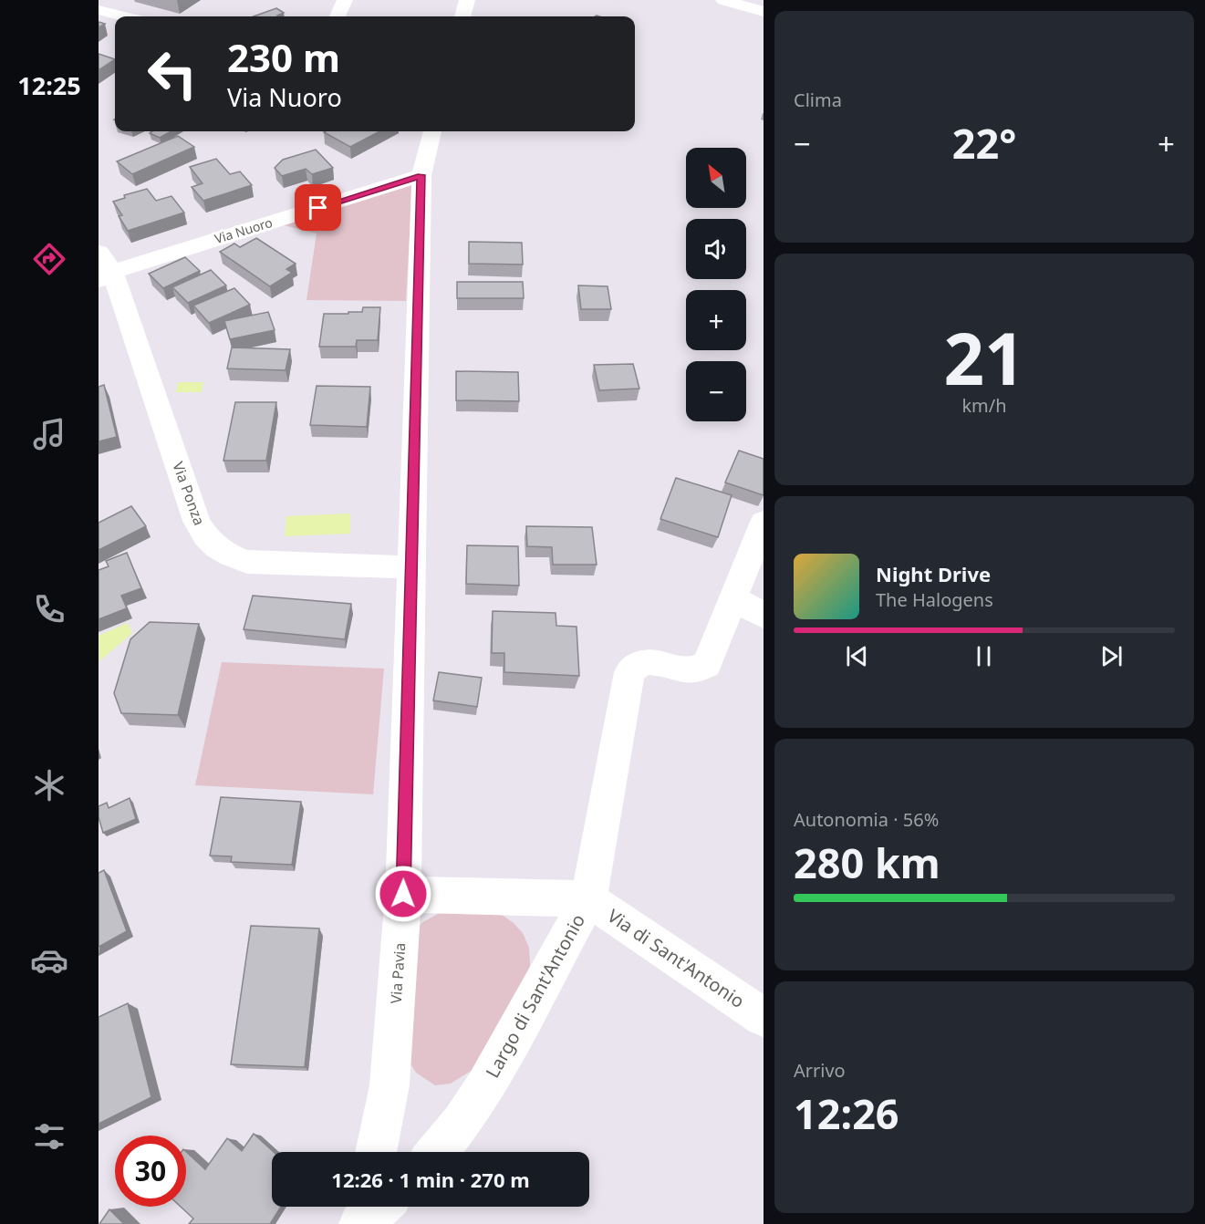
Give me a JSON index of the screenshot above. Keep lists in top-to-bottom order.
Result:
{
  "streets": {
    "street": [
      "Via Nuoro",
      "Via Ponza",
      "Via di Sant'Antonio",
      "Via Pavia",
      "Largo di Sant'Antonio"
    ]
  },
  "crossings": [
    ["Via Nuoro", "Via Ponza"],
    ["Via Nuoro", "Via Pavia"],
    ["Via Ponza", "Via Pavia"],
    ["Via di Sant'Antonio", "Largo di Sant'Antonio"],
    ["Via Pavia", "Largo di Sant'Antonio"]
  ],
  "north": "top left",
  "page": {
    "tabs": "12:25",
    "tile": [
      "Clima",
      ["21", "km/h"],
      ["Autonomia · 56%", "280 km"],
      ["Arrivo", "12:26"]
    ],
    "turn": ["230 m", "Via Nuoro"],
    "heat": ["−", "22°", "+"],
    "map_buttons": ["+", "−"],
    "song": ["Night Drive", "The Halogens"],
    "limit": "30",
    "trip": "12:26 · 1 min · 270 m"
  }
}
